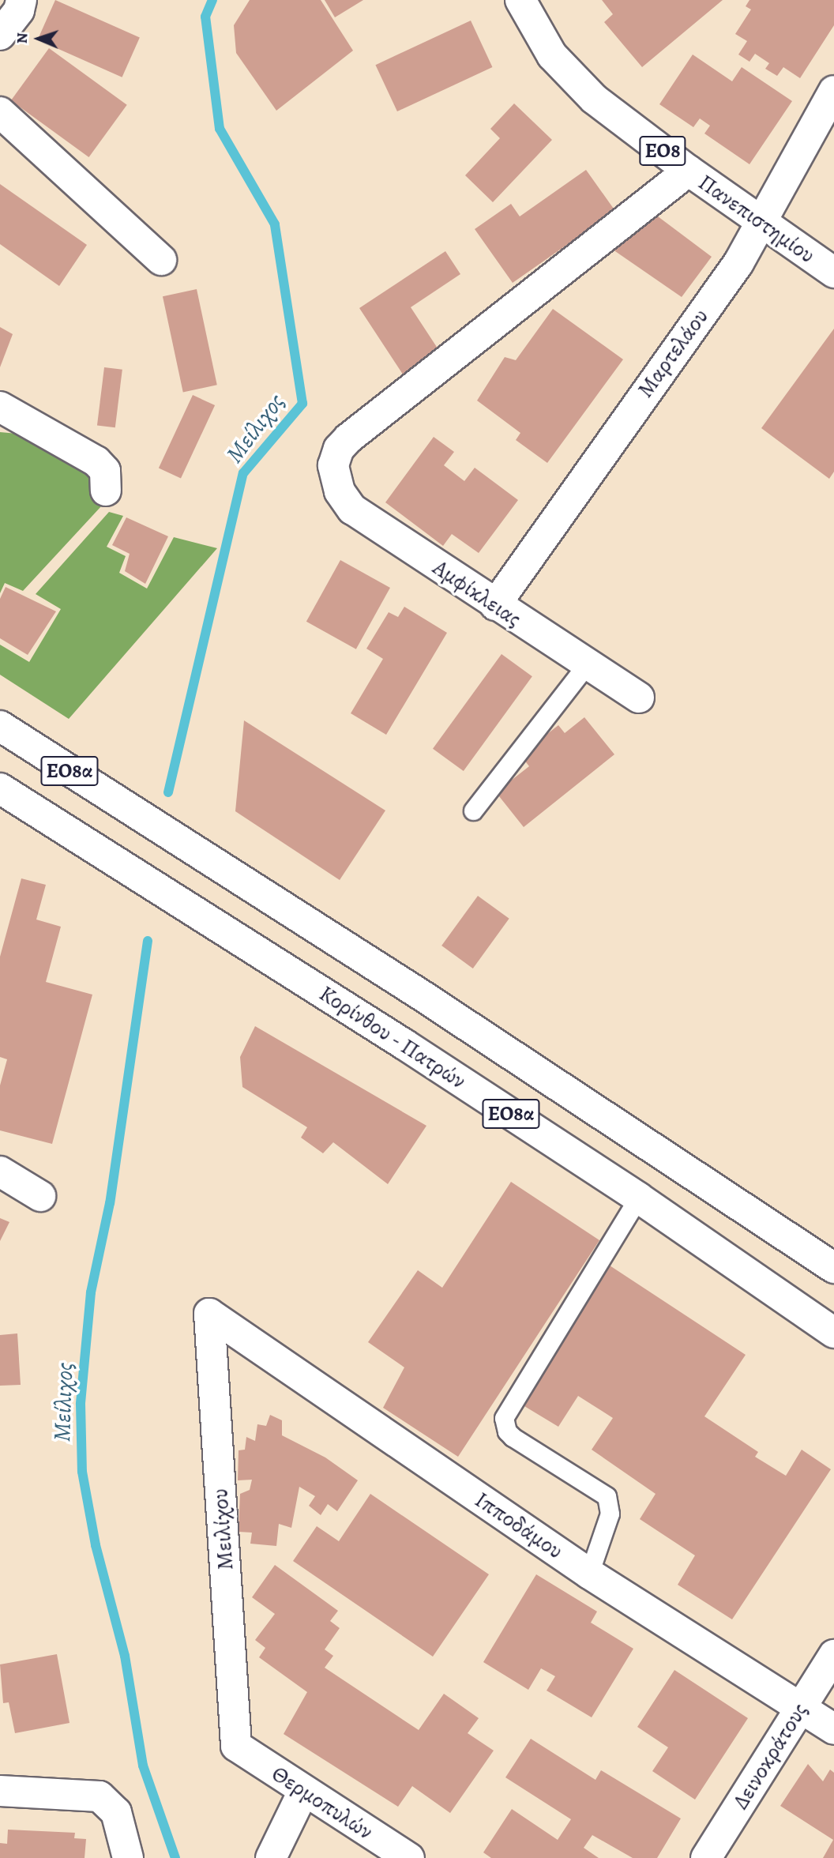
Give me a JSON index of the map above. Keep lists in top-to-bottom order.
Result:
{
  "streets": {
    "main road": [
      "ΕΟ8",
      "Πανεπιστημίου",
      "Μαρτελάου",
      "Αμφίκλειας",
      "ΕΟ8α",
      "Κορίνθου - Πατρών",
      "Ιπποδάμου",
      "Μειλίχου",
      "Δεινοκράτους",
      "Θερμοπυλών"
    ]
  },
  "crossings": [
    ["Πανεπιστημίου", "Μαρτελάου"],
    ["Πανεπιστημίου", "Αμφίκλειας"],
    ["Μαρτελάου", "Αμφίκλειας"],
    ["Ιπποδάμου", "Μειλίχου"],
    ["Ιπποδάμου", "Δεινοκράτους"],
    ["Μειλίχου", "Θερμοπυλών"]
  ],
  "water": ["Μείλιχος"],
  "north": "left"
}
